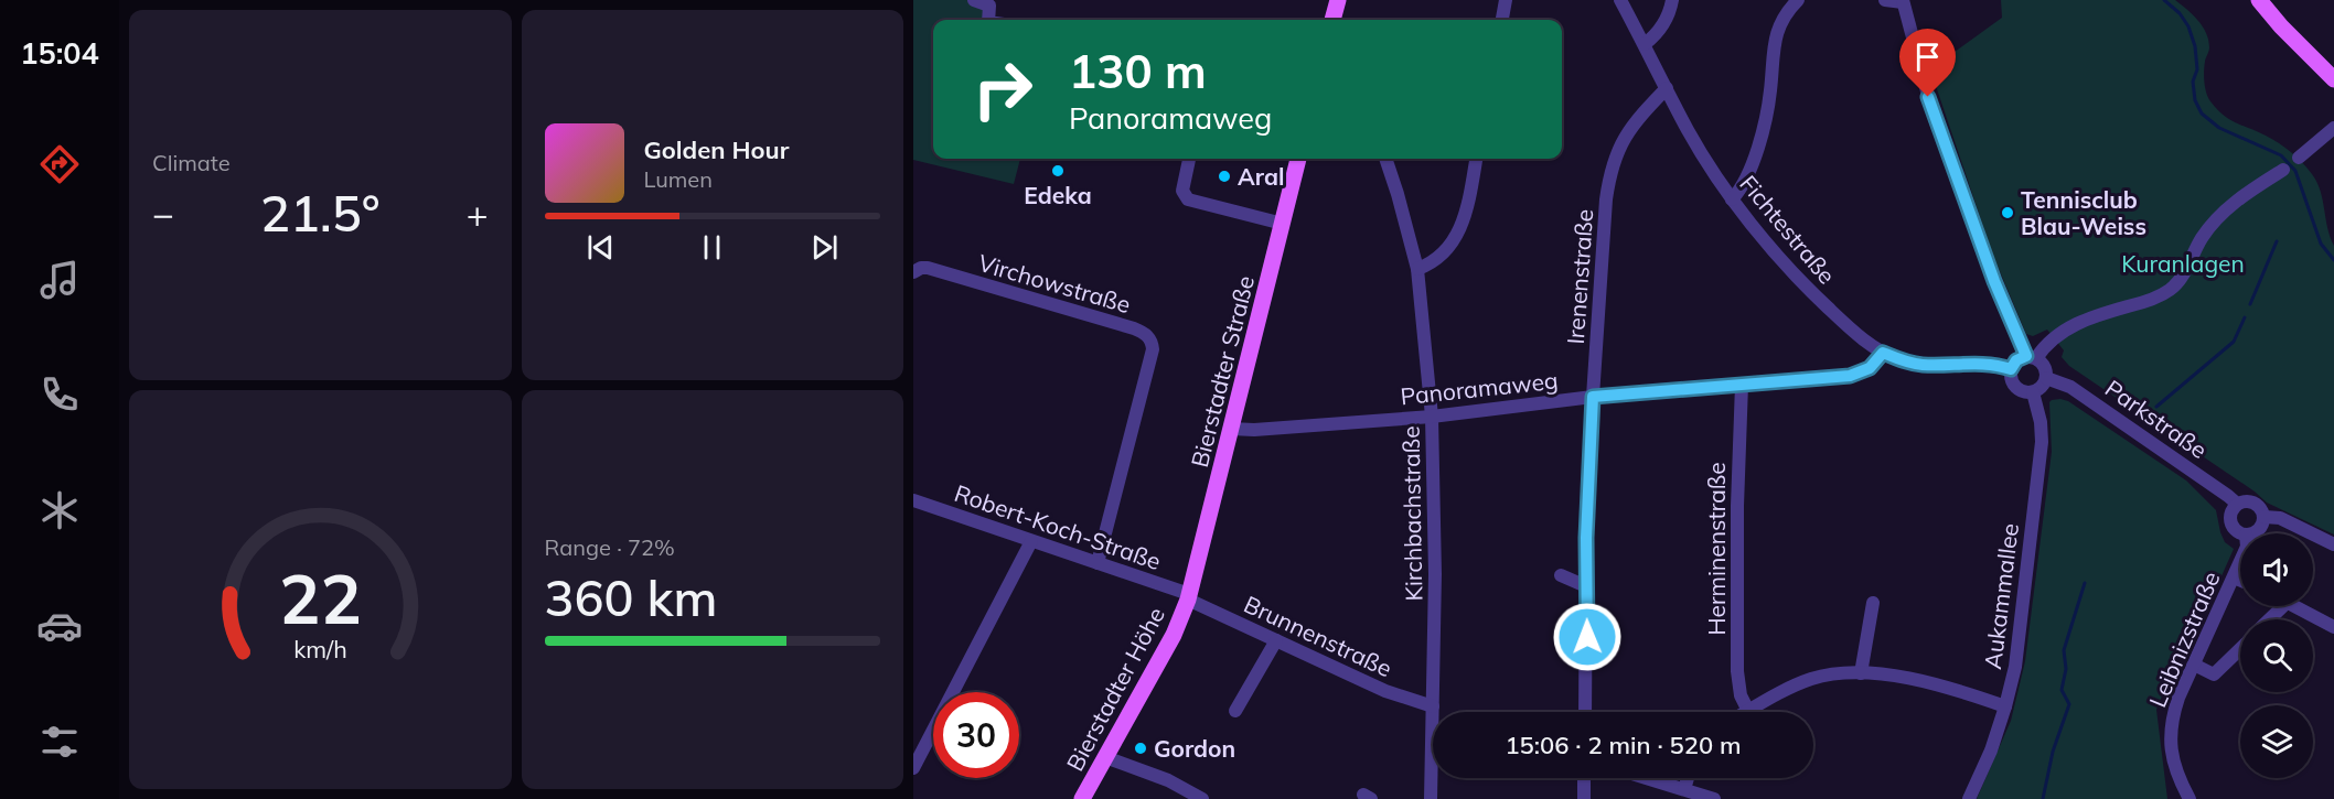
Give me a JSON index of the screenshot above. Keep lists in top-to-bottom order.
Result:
{
  "streets": {
    "main road": ["Bierstadter Straße", "Bierstadter Höhe"],
    "street": [
      "Fichtestraße",
      "Irenenstraße",
      "Virchowstraße",
      "Panoramaweg",
      "Parkstraße",
      "Kirchbachstraße",
      "Robert-Koch-Straße",
      "Herminenstraße",
      "Aukammallee",
      "Brunnenstraße",
      "Leibnizstraße"
    ]
  },
  "crossings": [
    ["Fichtestraße", "Irenenstraße"],
    ["Fichtestraße", "Panoramaweg"],
    ["Fichtestraße", "Parkstraße"],
    ["Fichtestraße", "Aukammallee"],
    ["Irenenstraße", "Panoramaweg"],
    ["Virchowstraße", "Robert-Koch-Straße"],
    ["Bierstadter Straße", "Panoramaweg"],
    ["Bierstadter Straße", "Robert-Koch-Straße"],
    ["Bierstadter Straße", "Brunnenstraße"],
    ["Bierstadter Straße", "Bierstadter Höhe"],
    ["Panoramaweg", "Kirchbachstraße"],
    ["Panoramaweg", "Herminenstraße"],
    ["Parkstraße", "Aukammallee"],
    ["Kirchbachstraße", "Brunnenstraße"],
    ["Robert-Koch-Straße", "Brunnenstraße"],
    ["Robert-Koch-Straße", "Bierstadter Höhe"],
    ["Brunnenstraße", "Bierstadter Höhe"]
  ],
  "parks": ["Kuranlagen"],
  "places": [
    "Edeka",
    "Aral",
    "Tennisclub Blau-Weiss",
    "Gordon"
  ],
  "page": {
    "tabs": "15:04",
    "tile": [
      "Climate",
      ["Range · 72%", "360 km"]
    ],
    "turn": ["130 m", "Panoramaweg"],
    "song": ["Golden Hour", "Lumen"],
    "heat": ["−", "21.5°", "+"],
    "limit": "30",
    "trip": "15:06 · 2 min · 520 m",
    "gauge": ["22", "km/h"]
  }
}
